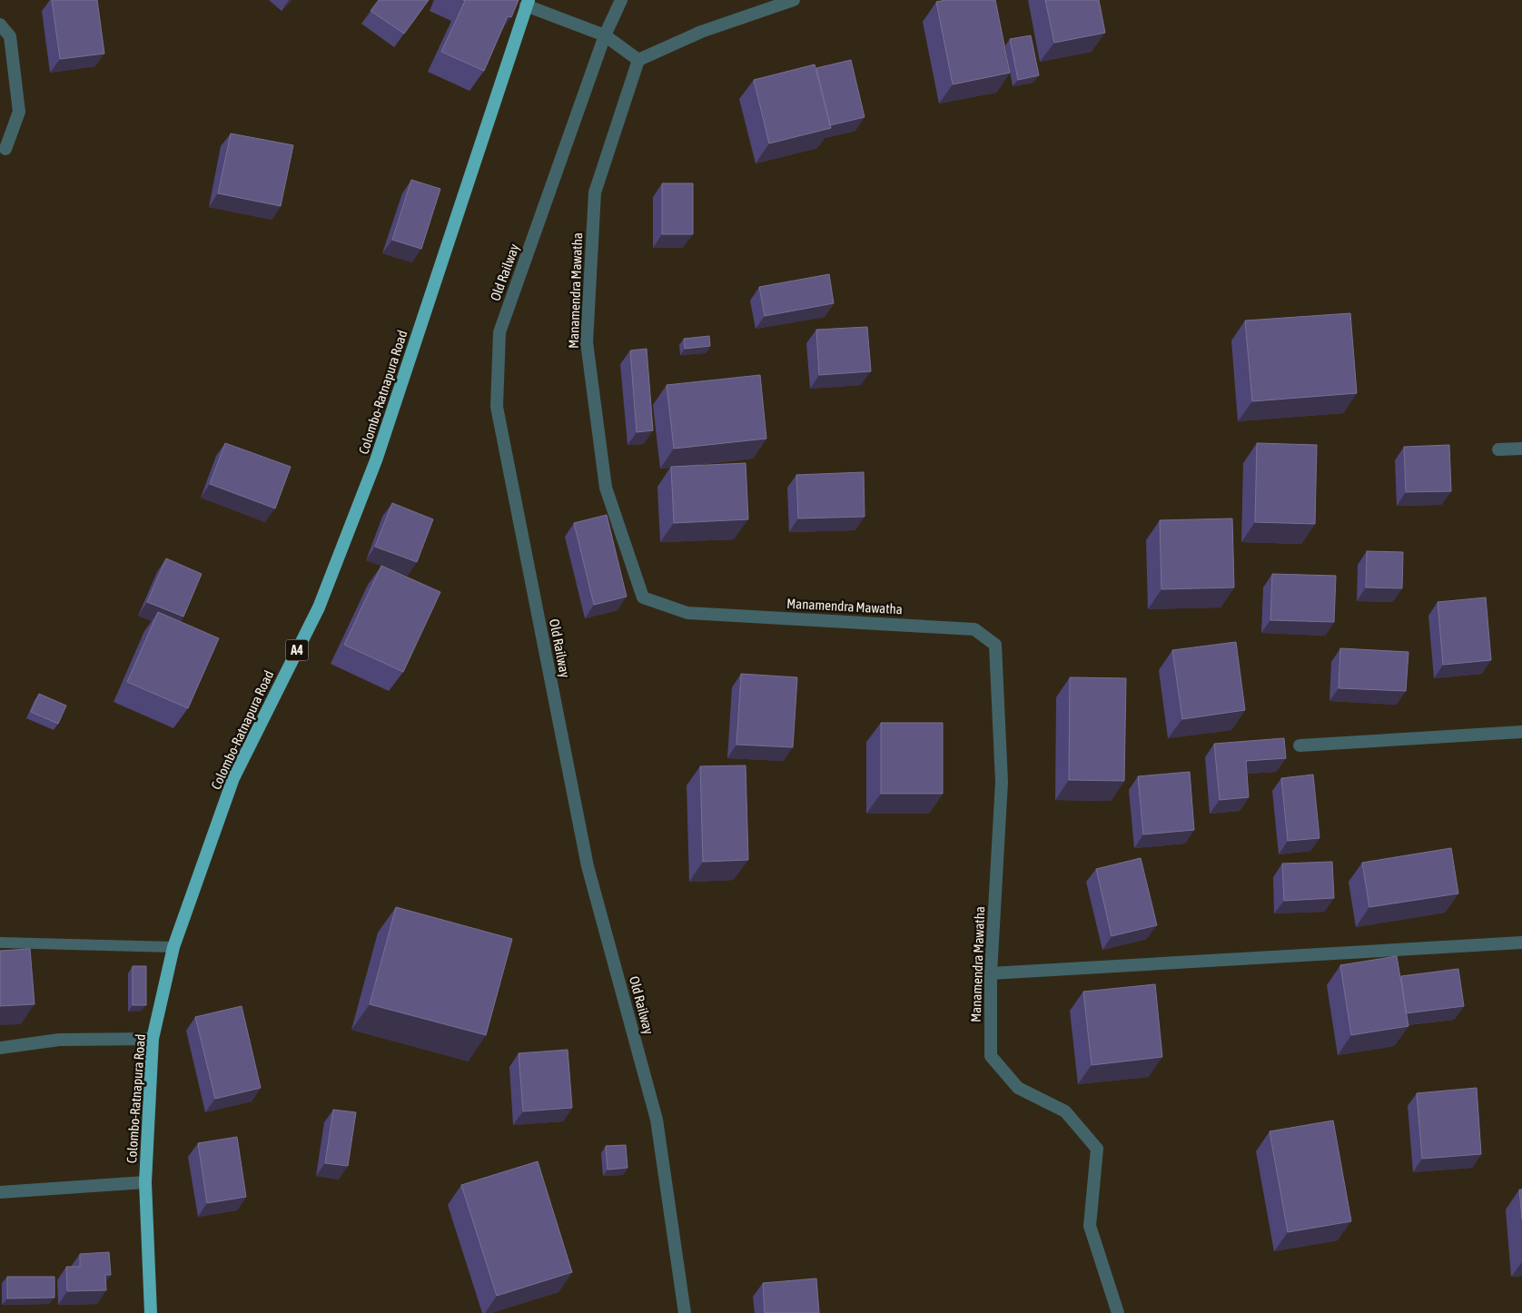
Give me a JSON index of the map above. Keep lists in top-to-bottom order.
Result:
{
  "streets": {
    "highway": ["Colombo-Ratnapura Road", "A4"],
    "street": ["Old Railway", "Manamendra Mawatha"]
  }
}
